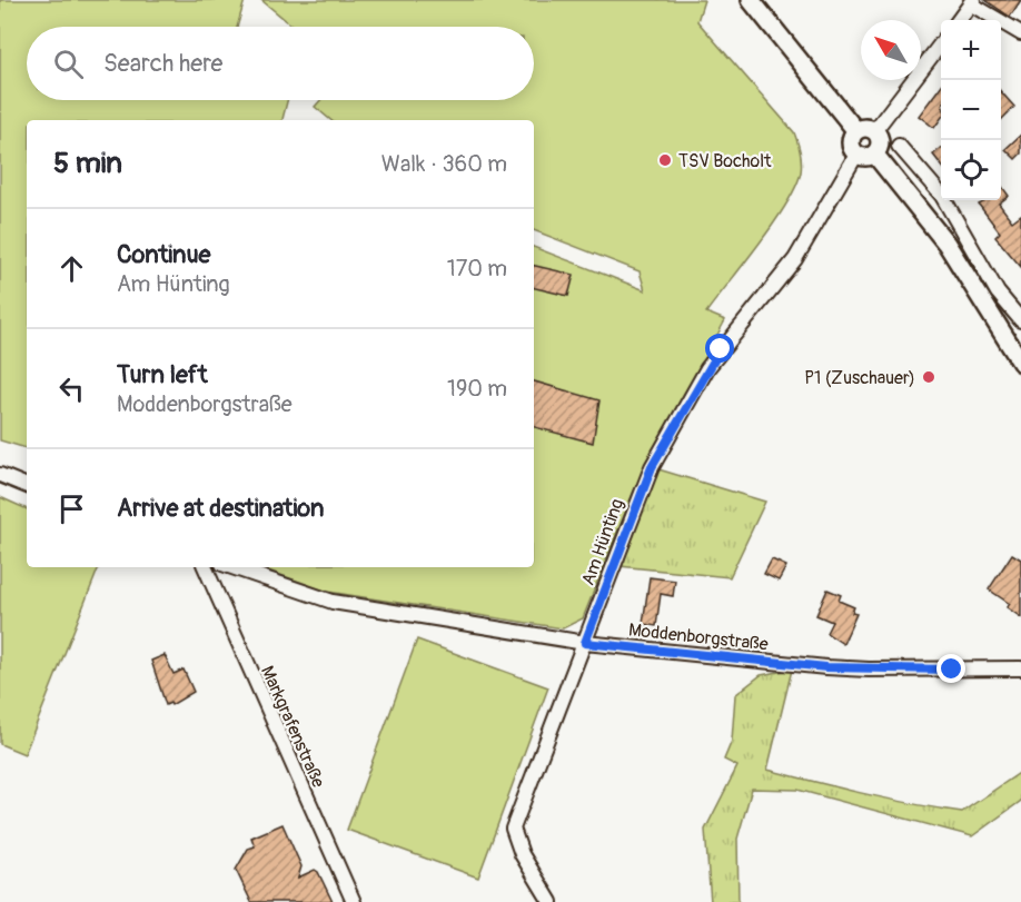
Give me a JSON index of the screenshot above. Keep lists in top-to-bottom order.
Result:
{
  "streets": {
    "street": ["Am Hünting", "Moddenborgstraße", "Markgrafenstraße"]
  },
  "crossings": [
    ["Am Hünting", "Moddenborgstraße"]
  ],
  "places": ["TSV Bocholt", "P1 (Zuschauer)"],
  "north": "top left",
  "page": {
    "map_buttons": ["+", "−"],
    "search": "Search here",
    "heading": ["5 min", "Walk · 360 m"],
    "list": [
      ["Continue", "Am Hünting", "170 m"],
      ["Turn left", "Moddenborgstraße", "190 m"],
      "Arrive at destination"
    ]
  }
}
